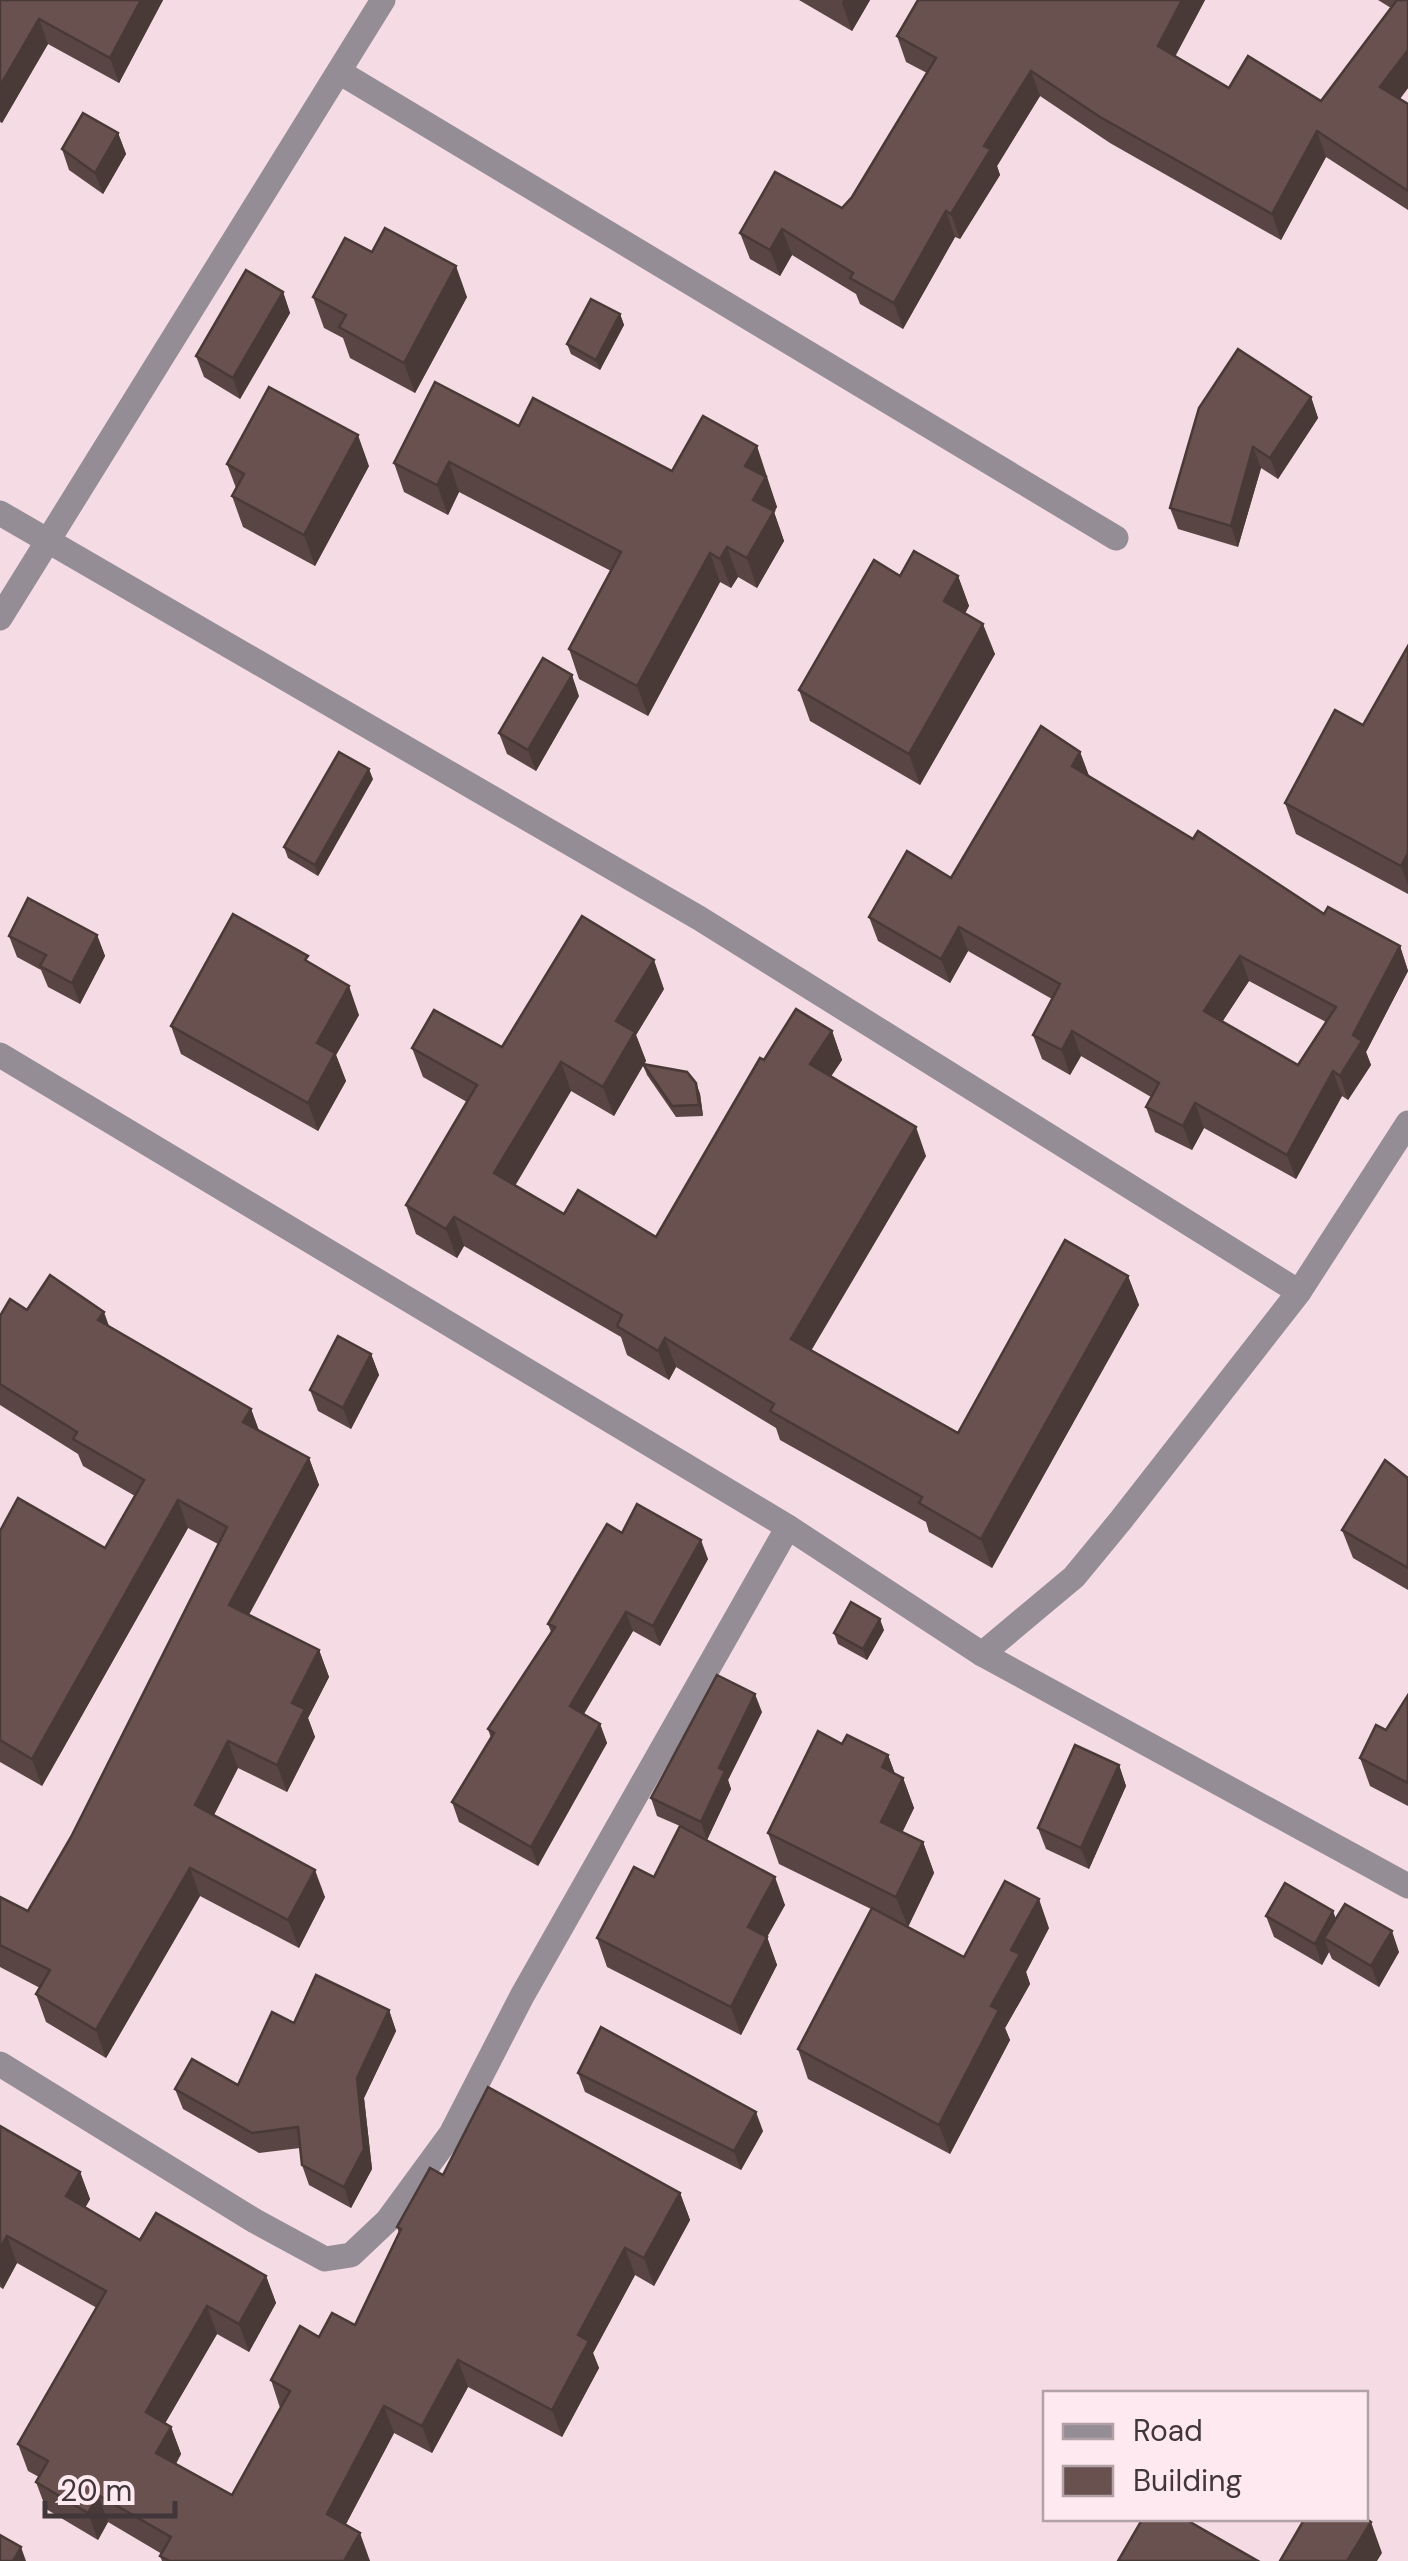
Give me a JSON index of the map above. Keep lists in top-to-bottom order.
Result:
{
  "legend": ["Road", "Building"],
  "scale_bar": "20 m"
}
